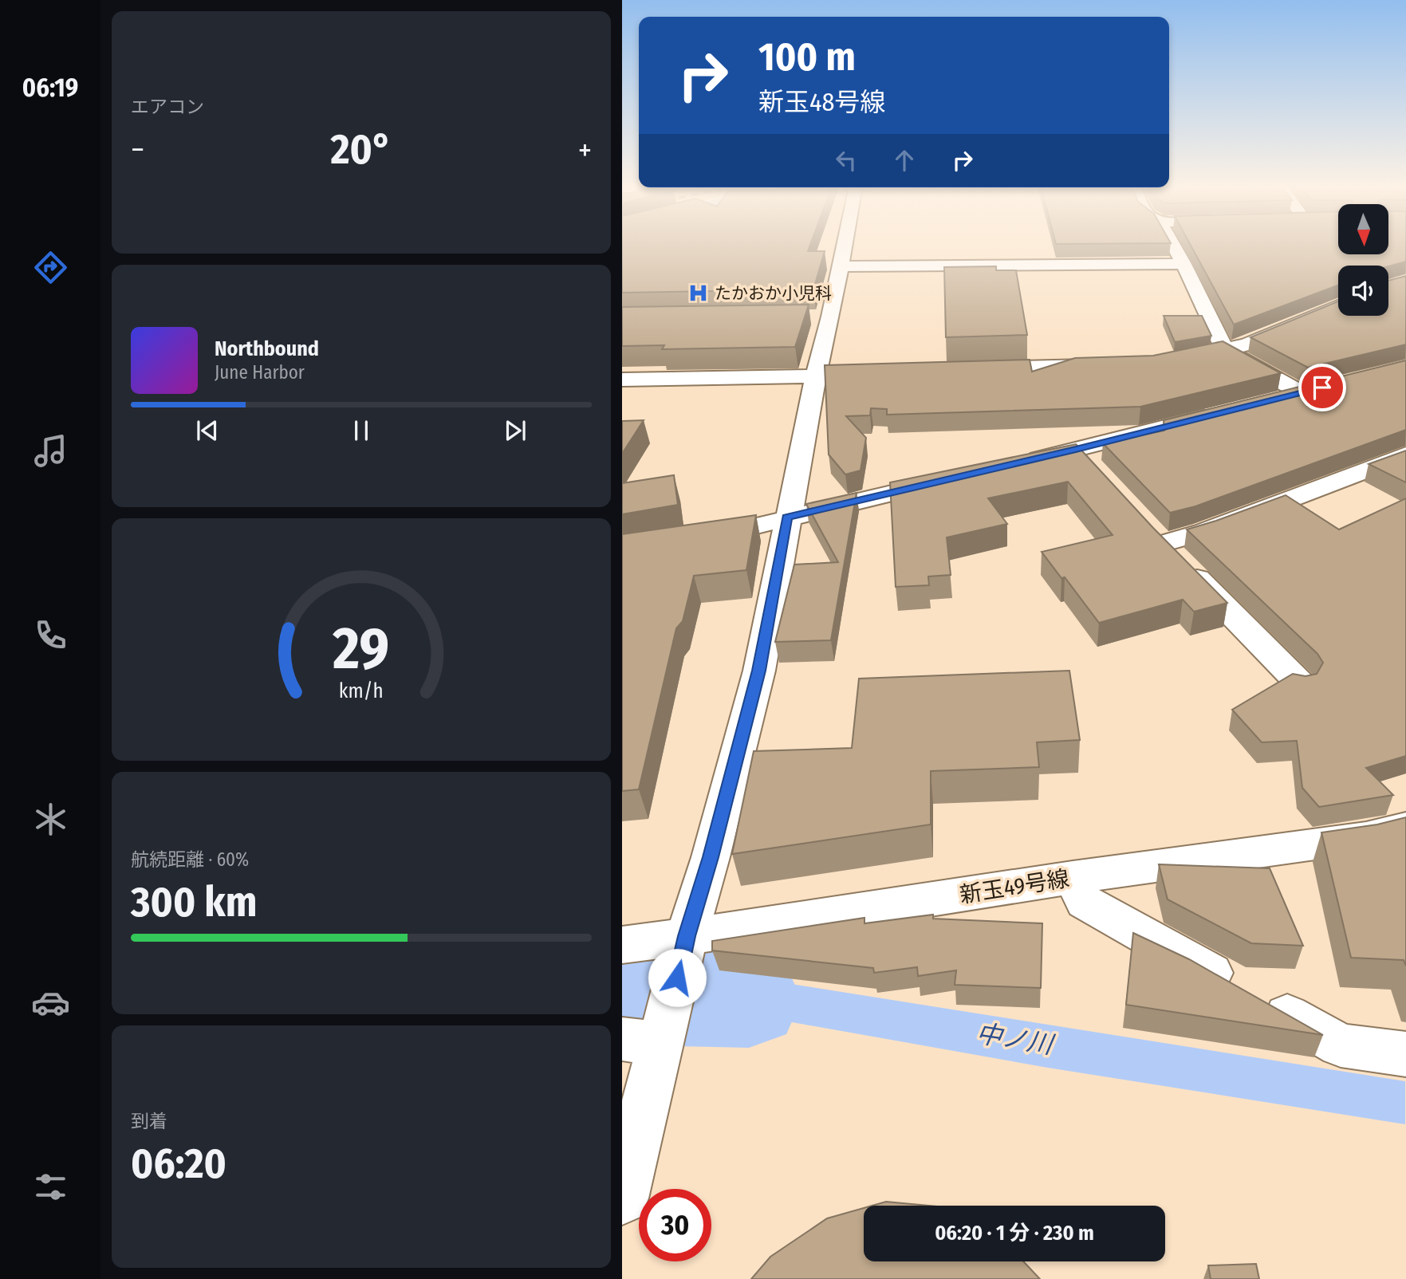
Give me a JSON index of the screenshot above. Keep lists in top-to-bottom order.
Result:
{
  "streets": {
    "street": ["新玉49号線"]
  },
  "water": ["中ノ川"],
  "places": {
    "hospital": ["たかおか小児科"]
  },
  "north": "bottom",
  "page": {
    "tabs": "06:19",
    "tile": [
      "エアコン",
      ["航続距離 · 60%", "300 km"],
      ["到着", "06:20"]
    ],
    "turn": ["100 m", "新玉48号線"],
    "heat": ["−", "20°", "+"],
    "song": ["Northbound", "June Harbor"],
    "limit": "30",
    "trip": "06:20 · 1 分 · 230 m",
    "gauge": ["29", "km/h"]
  }
}
